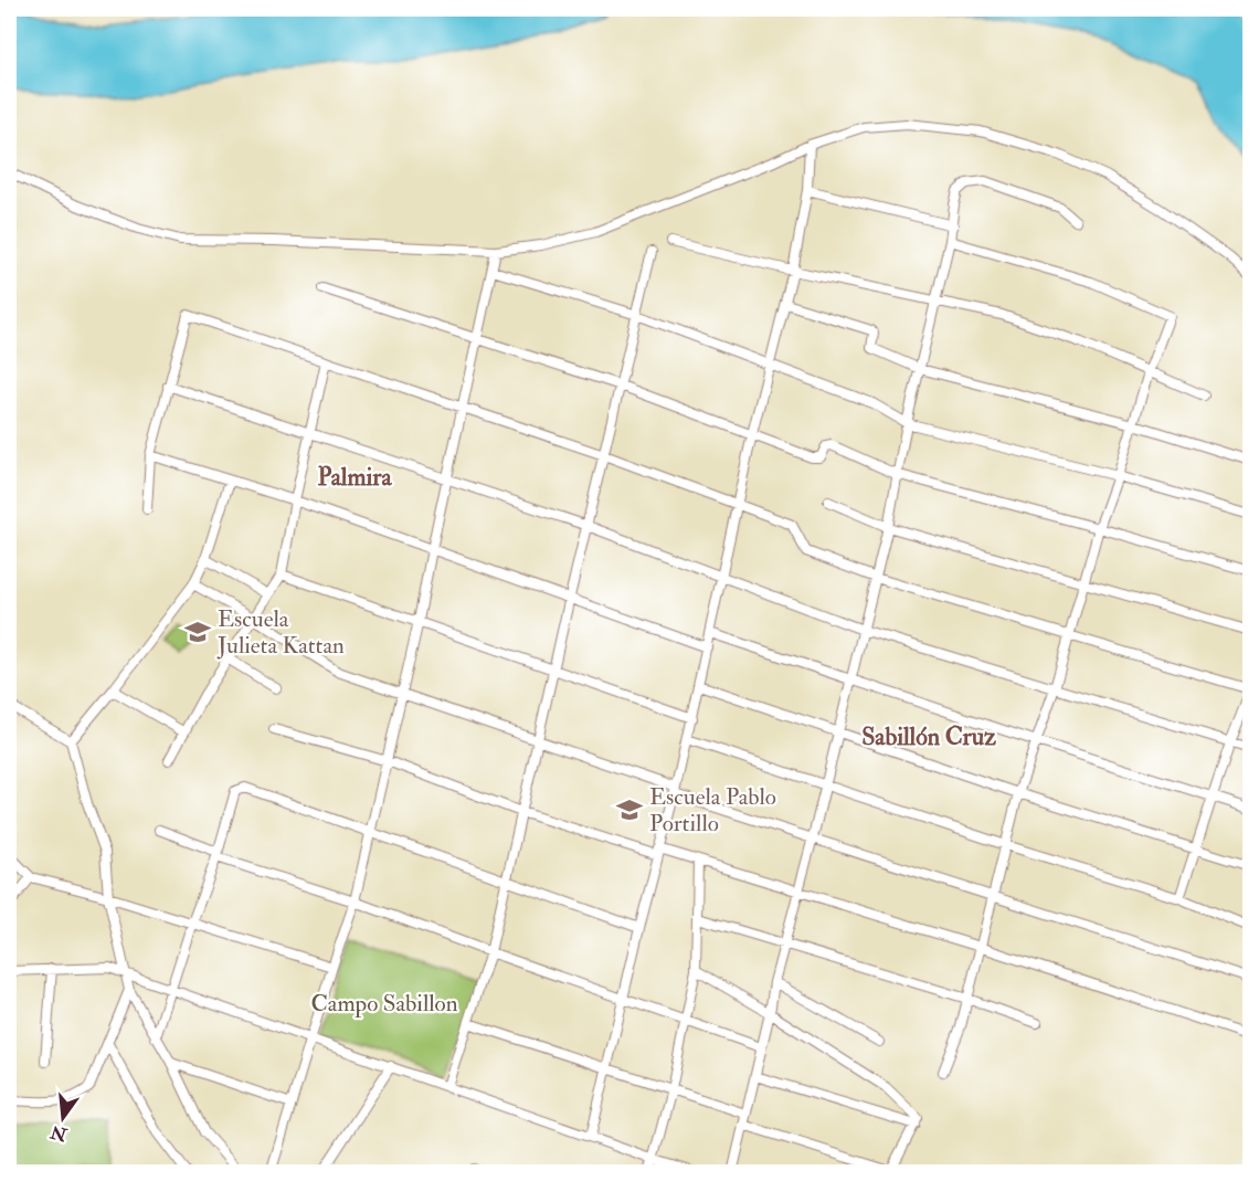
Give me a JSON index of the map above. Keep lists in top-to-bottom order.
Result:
{
  "districts": ["Palmira", "Sabillón Cruz"],
  "parks": ["Campo Sabillon"],
  "places": {
    "school or university": ["Escuela Julieta Kattan", "Escuela Pablo Portillo"]
  },
  "north": "bottom"
}
